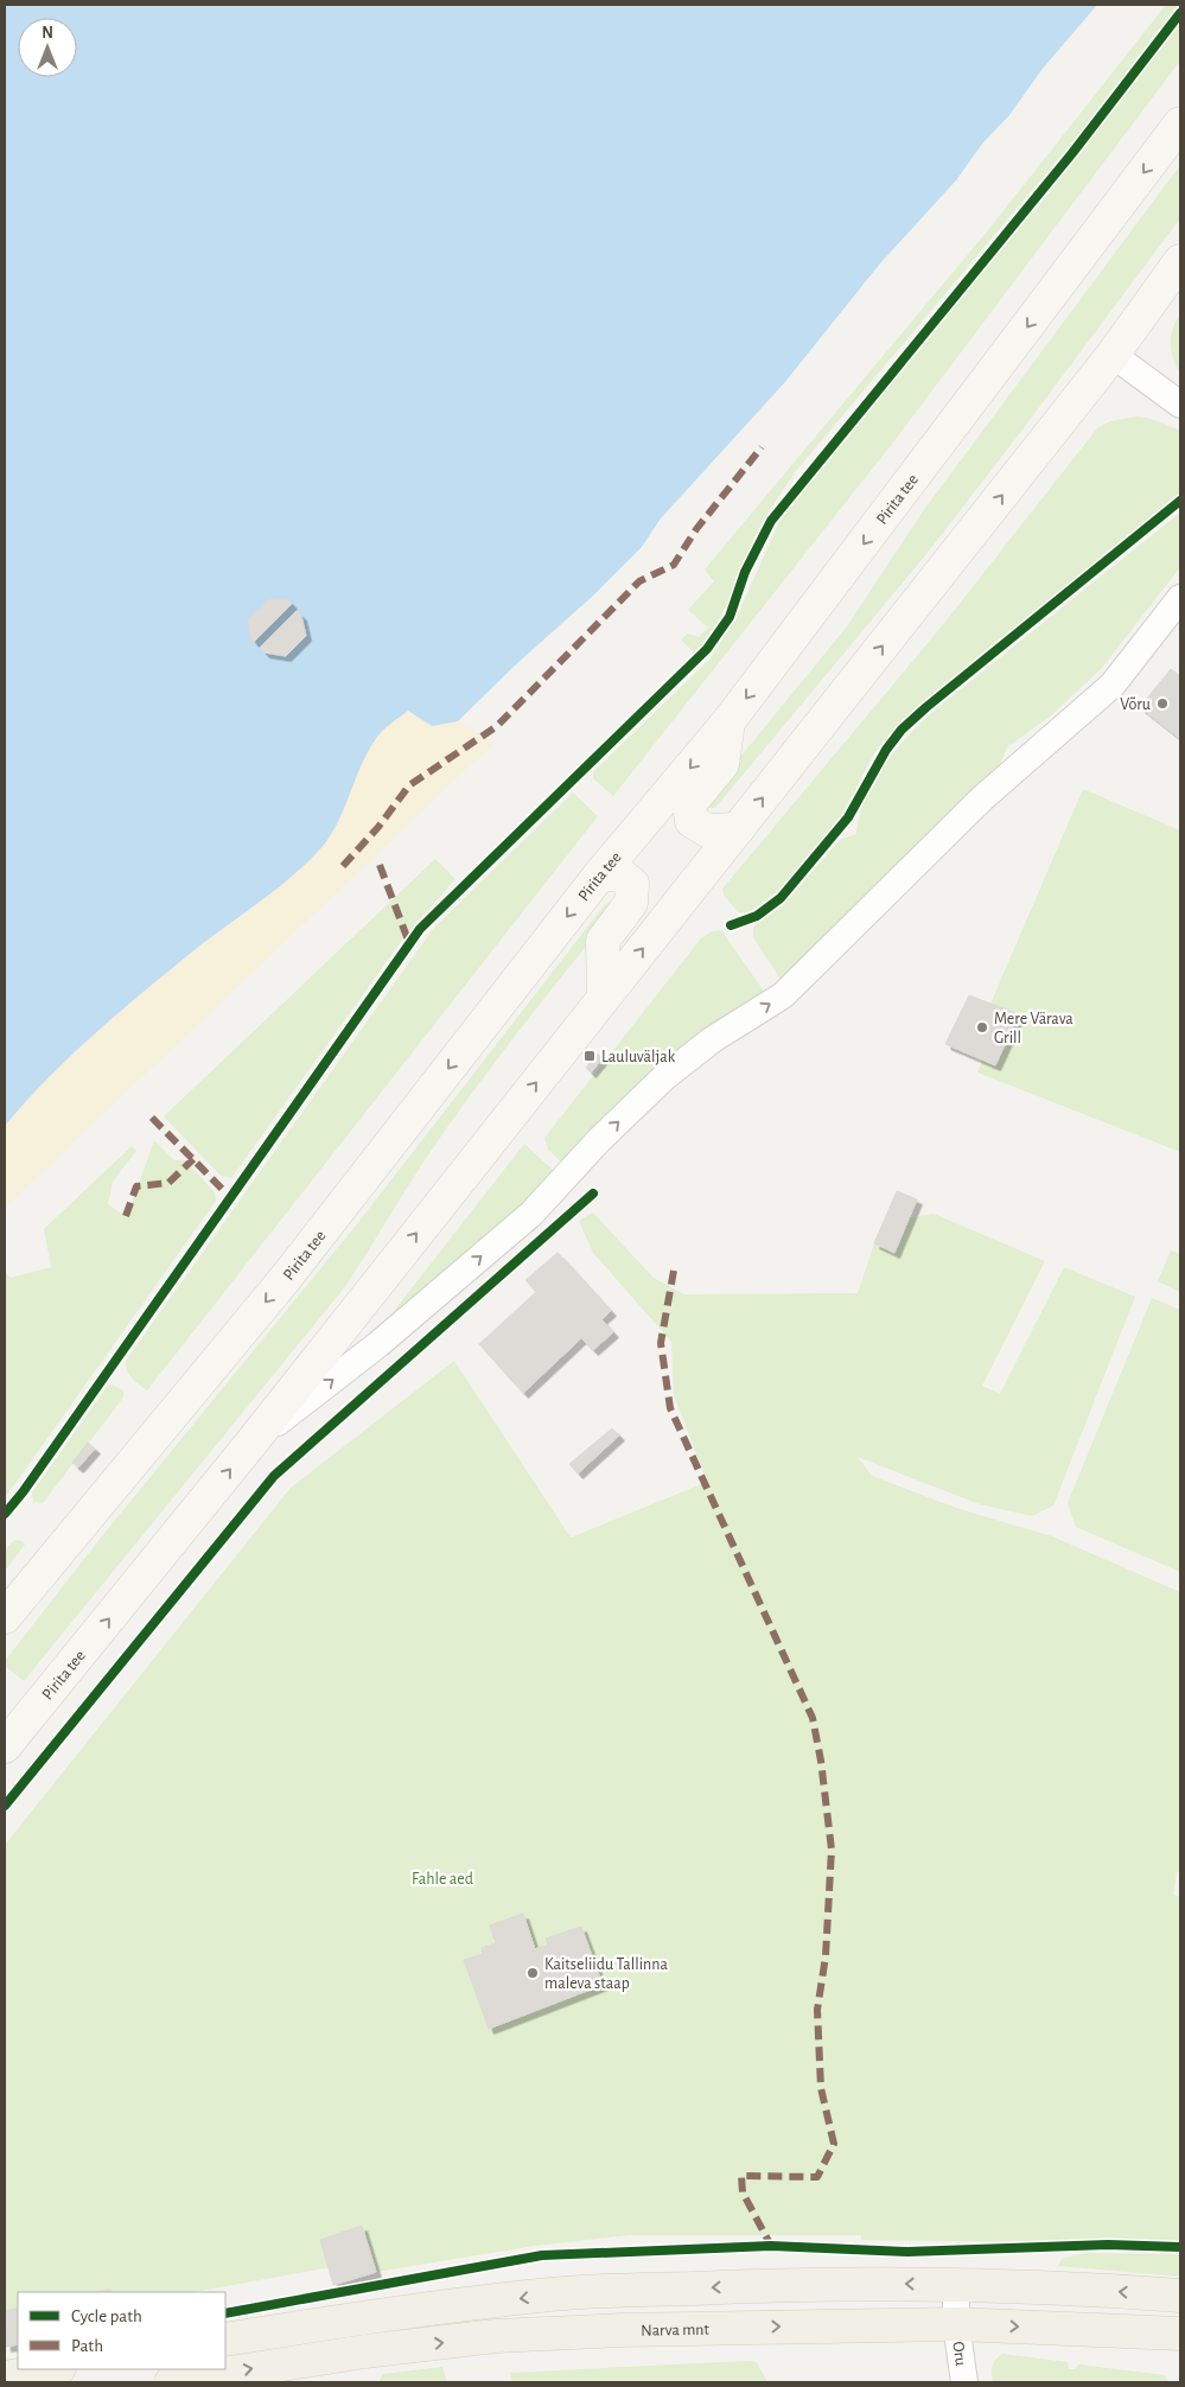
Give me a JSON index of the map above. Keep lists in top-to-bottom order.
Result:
{
  "streets": {
    "main road": ["Pirita tee", "Narva mnt"],
    "street": ["Oru"]
  },
  "crossings": [
    ["Narva mnt", "Oru"]
  ],
  "parks": ["Fahle aed"],
  "places": {
    "other": ["Võru", "Mere Värava Grill", "Kaitseliidu Tallinna maleva staap"],
    "transit": ["Lauluväljak"]
  },
  "legend": ["Cycle path", "Path"],
  "north": "top"
}
